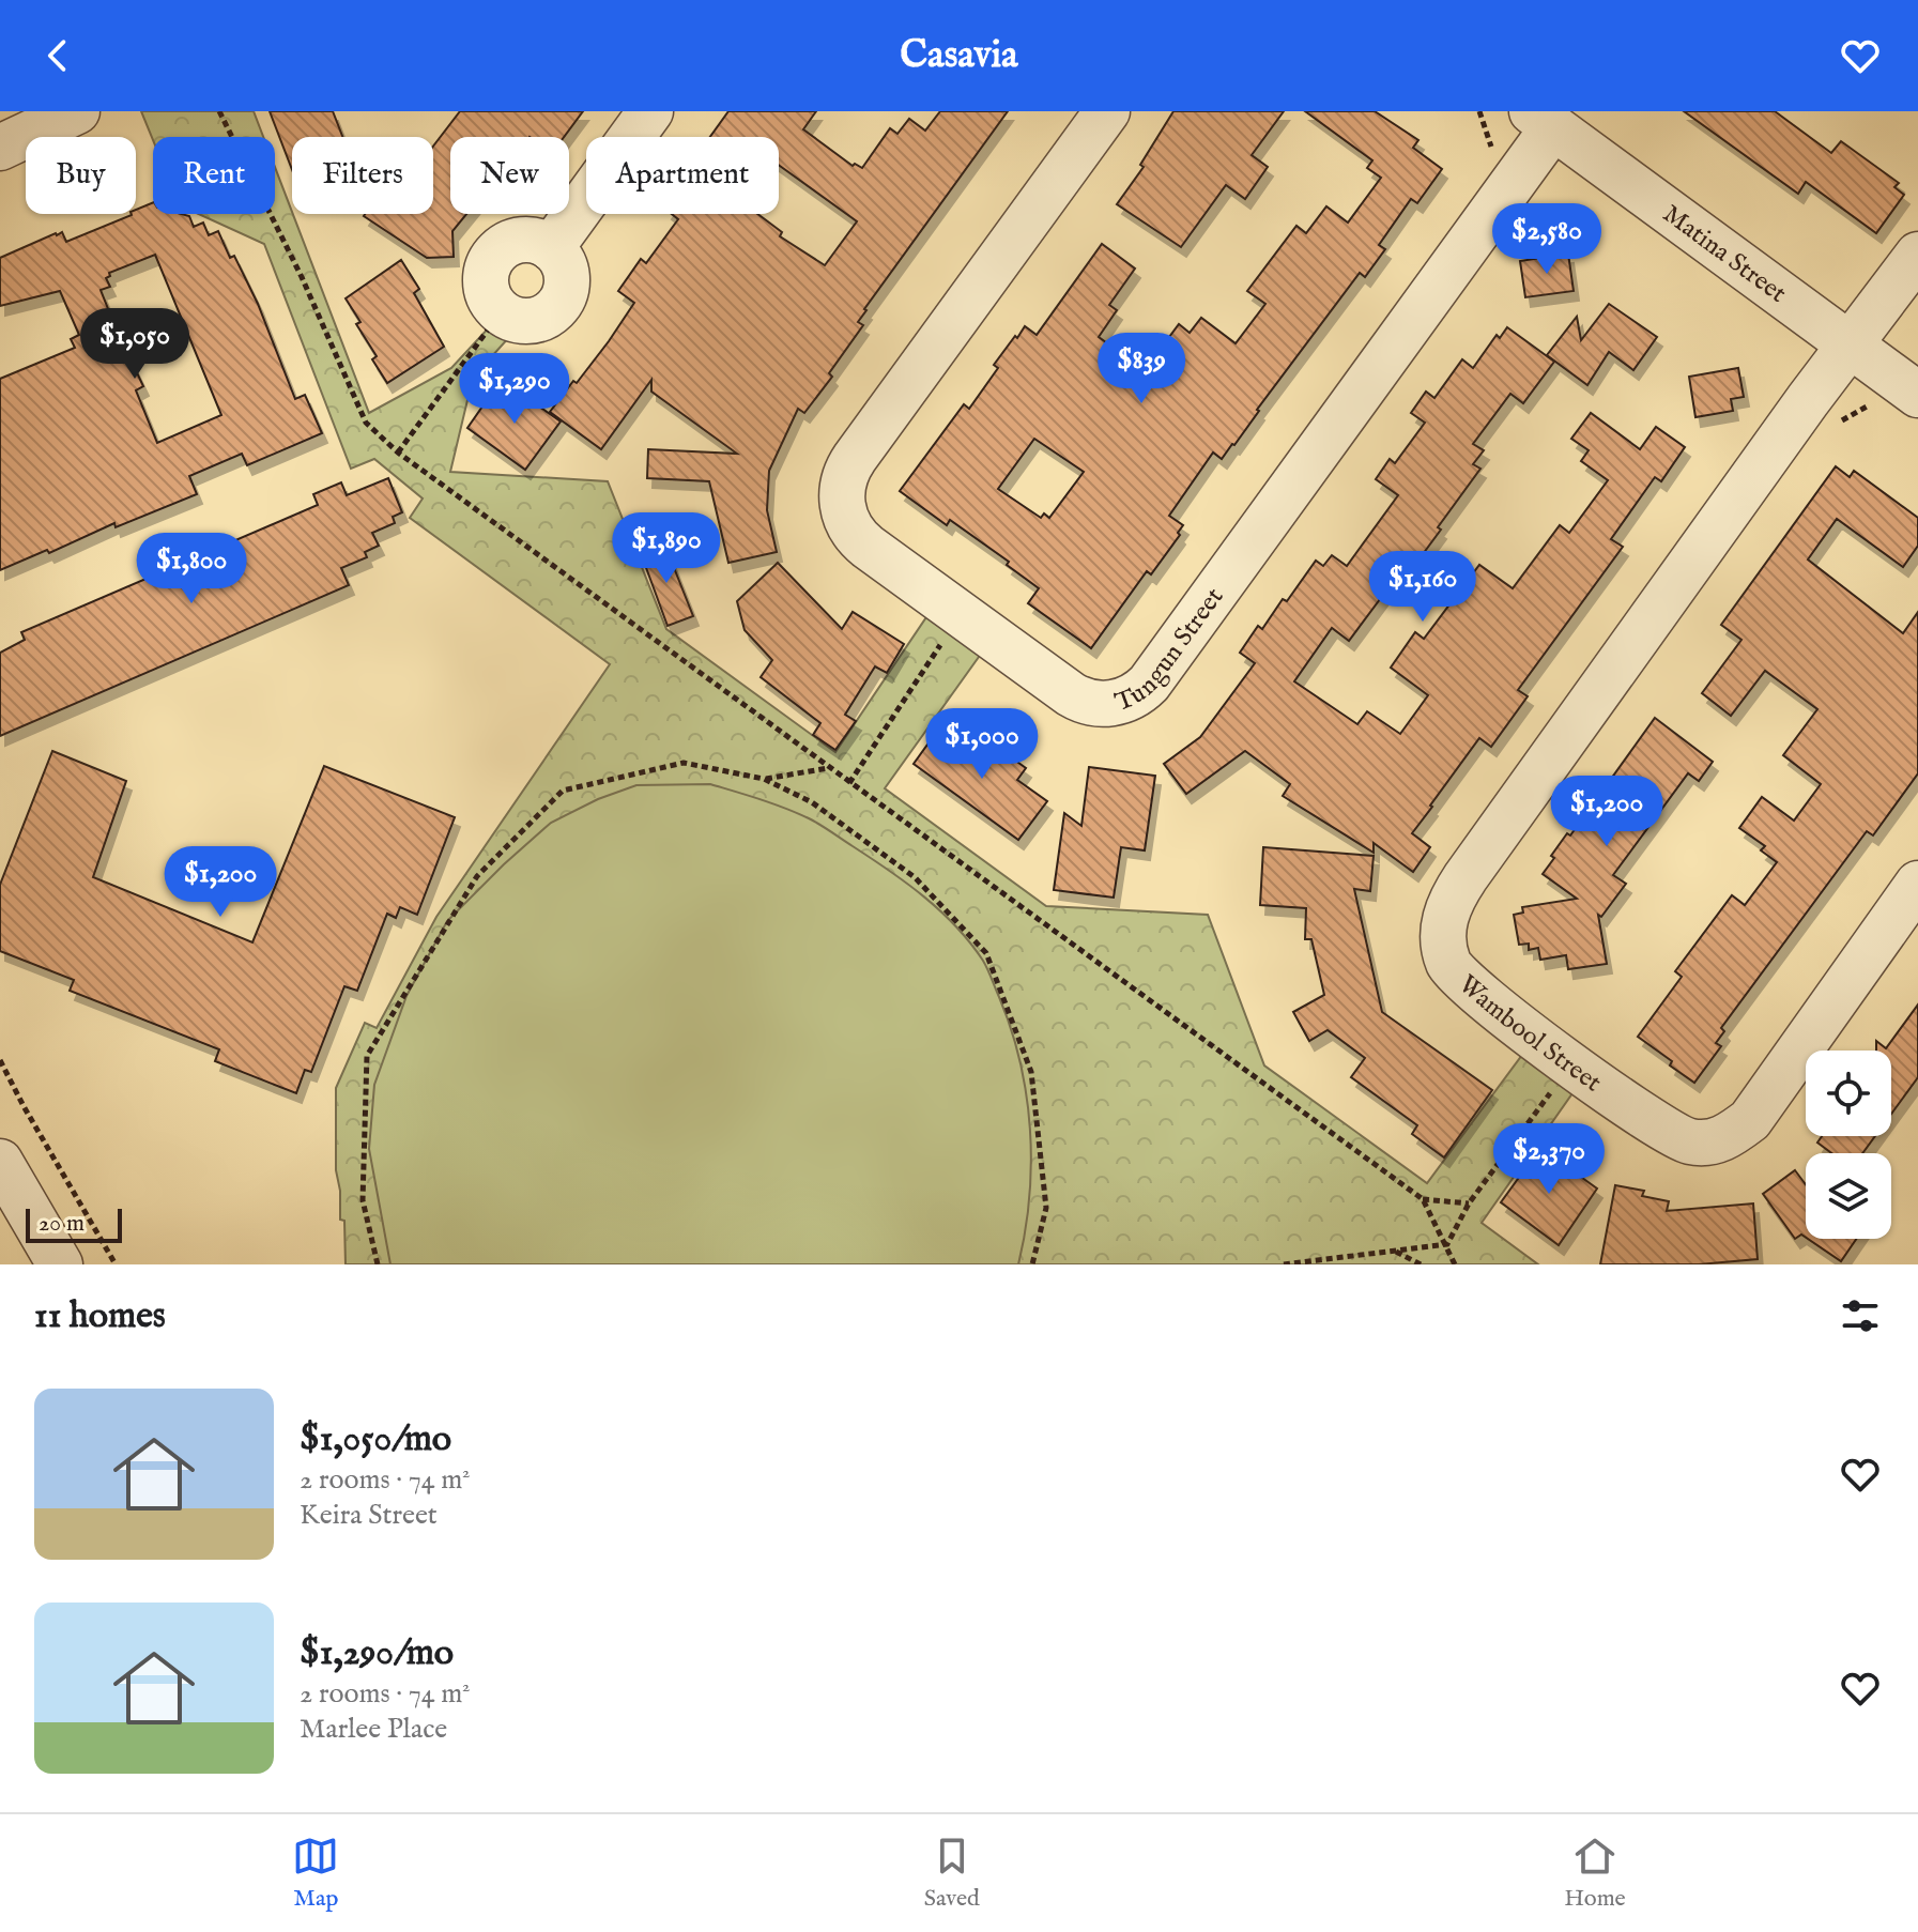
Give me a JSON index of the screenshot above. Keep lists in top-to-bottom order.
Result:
{
  "streets": {
    "street": ["Matina Street", "Tungun Street", "Wambool Street"]
  },
  "crossings": [
    ["Matina Street", "Tungun Street"],
    ["Matina Street", "Wambool Street"]
  ],
  "scale_bar": "20 m",
  "page": {
    "header": "Casavia",
    "chip": [
      "Buy",
      "Rent",
      "Filters",
      "New",
      "Apartment"
    ],
    "price": [
      "$2,580",
      "$1,050",
      "$839",
      "$1,290",
      "$1,890",
      "$1,800",
      "$1,160",
      "$1,000",
      "$1,200",
      "$1,200",
      "$2,370"
    ],
    "scale": "20 m",
    "heading": "11 homes",
    "list": [
      {
        "name": "$1,050/mo",
        "note": "2 rooms · 74 m² · Keira Street"
      },
      {
        "name": "$1,290/mo",
        "note": "2 rooms · 74 m² · Marlee Place"
      }
    ],
    "tabs": ["Map", "Saved", "Home"]
  }
}
